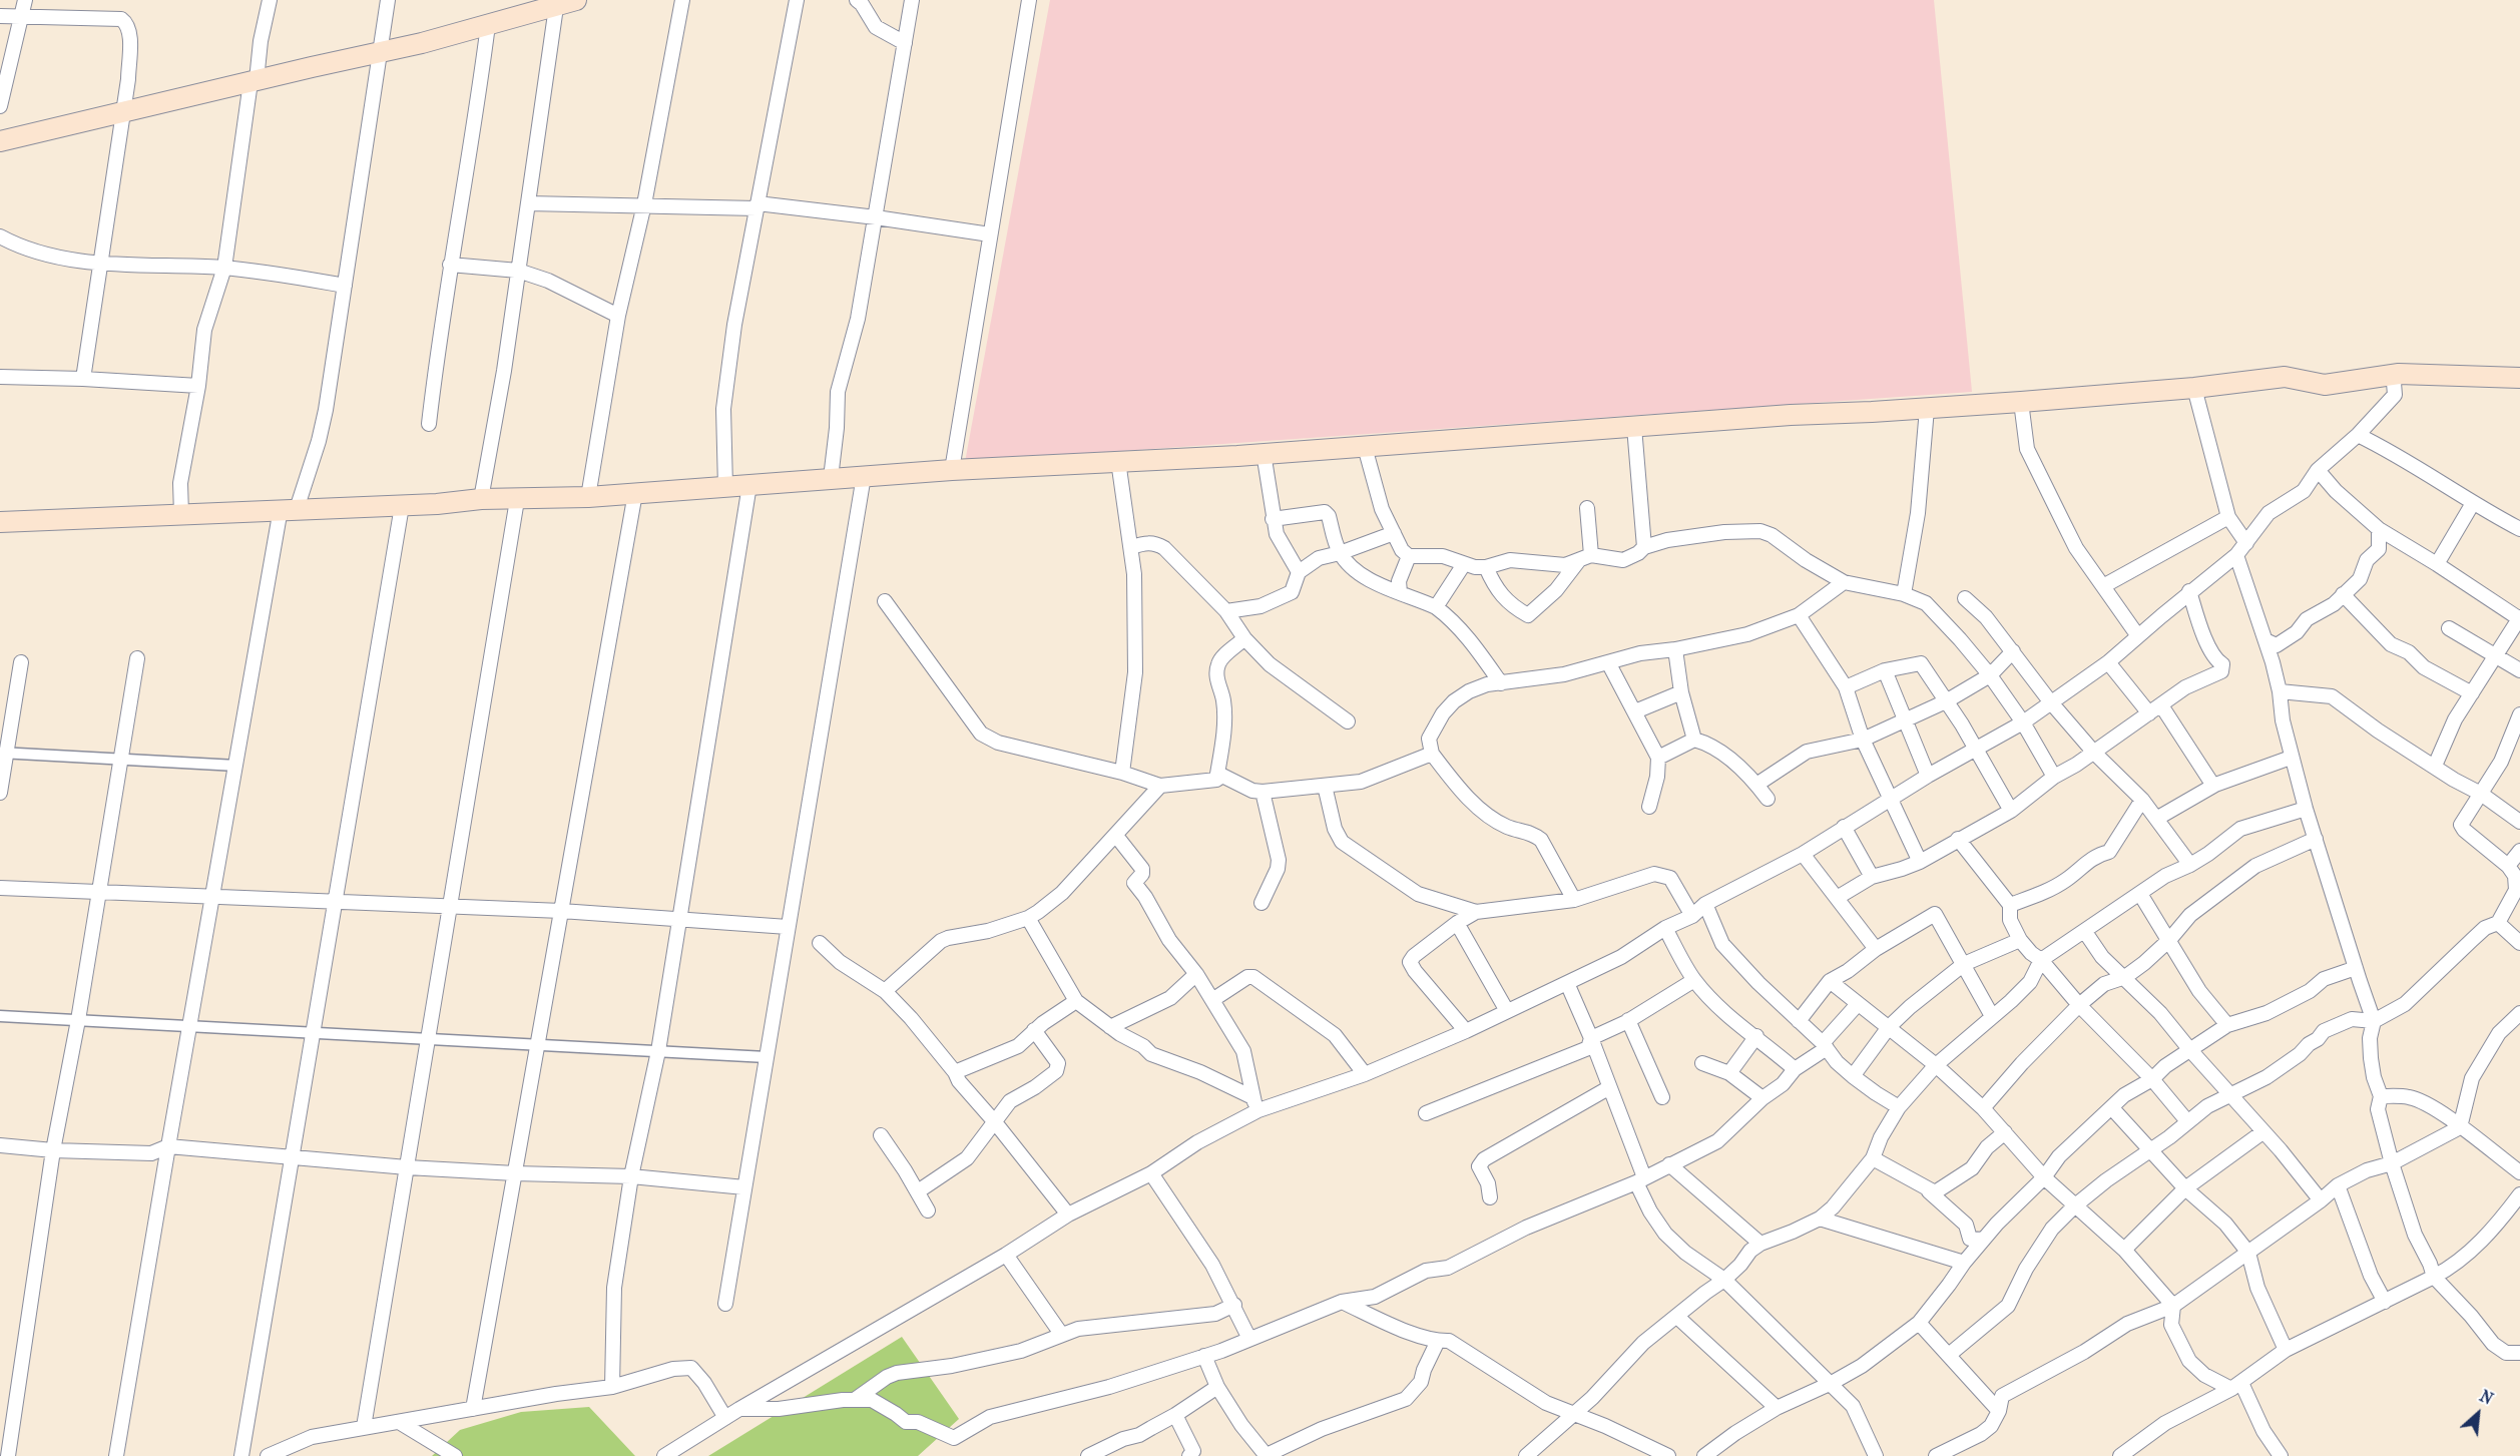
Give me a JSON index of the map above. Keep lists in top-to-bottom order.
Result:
{
  "north": "top right"
}
